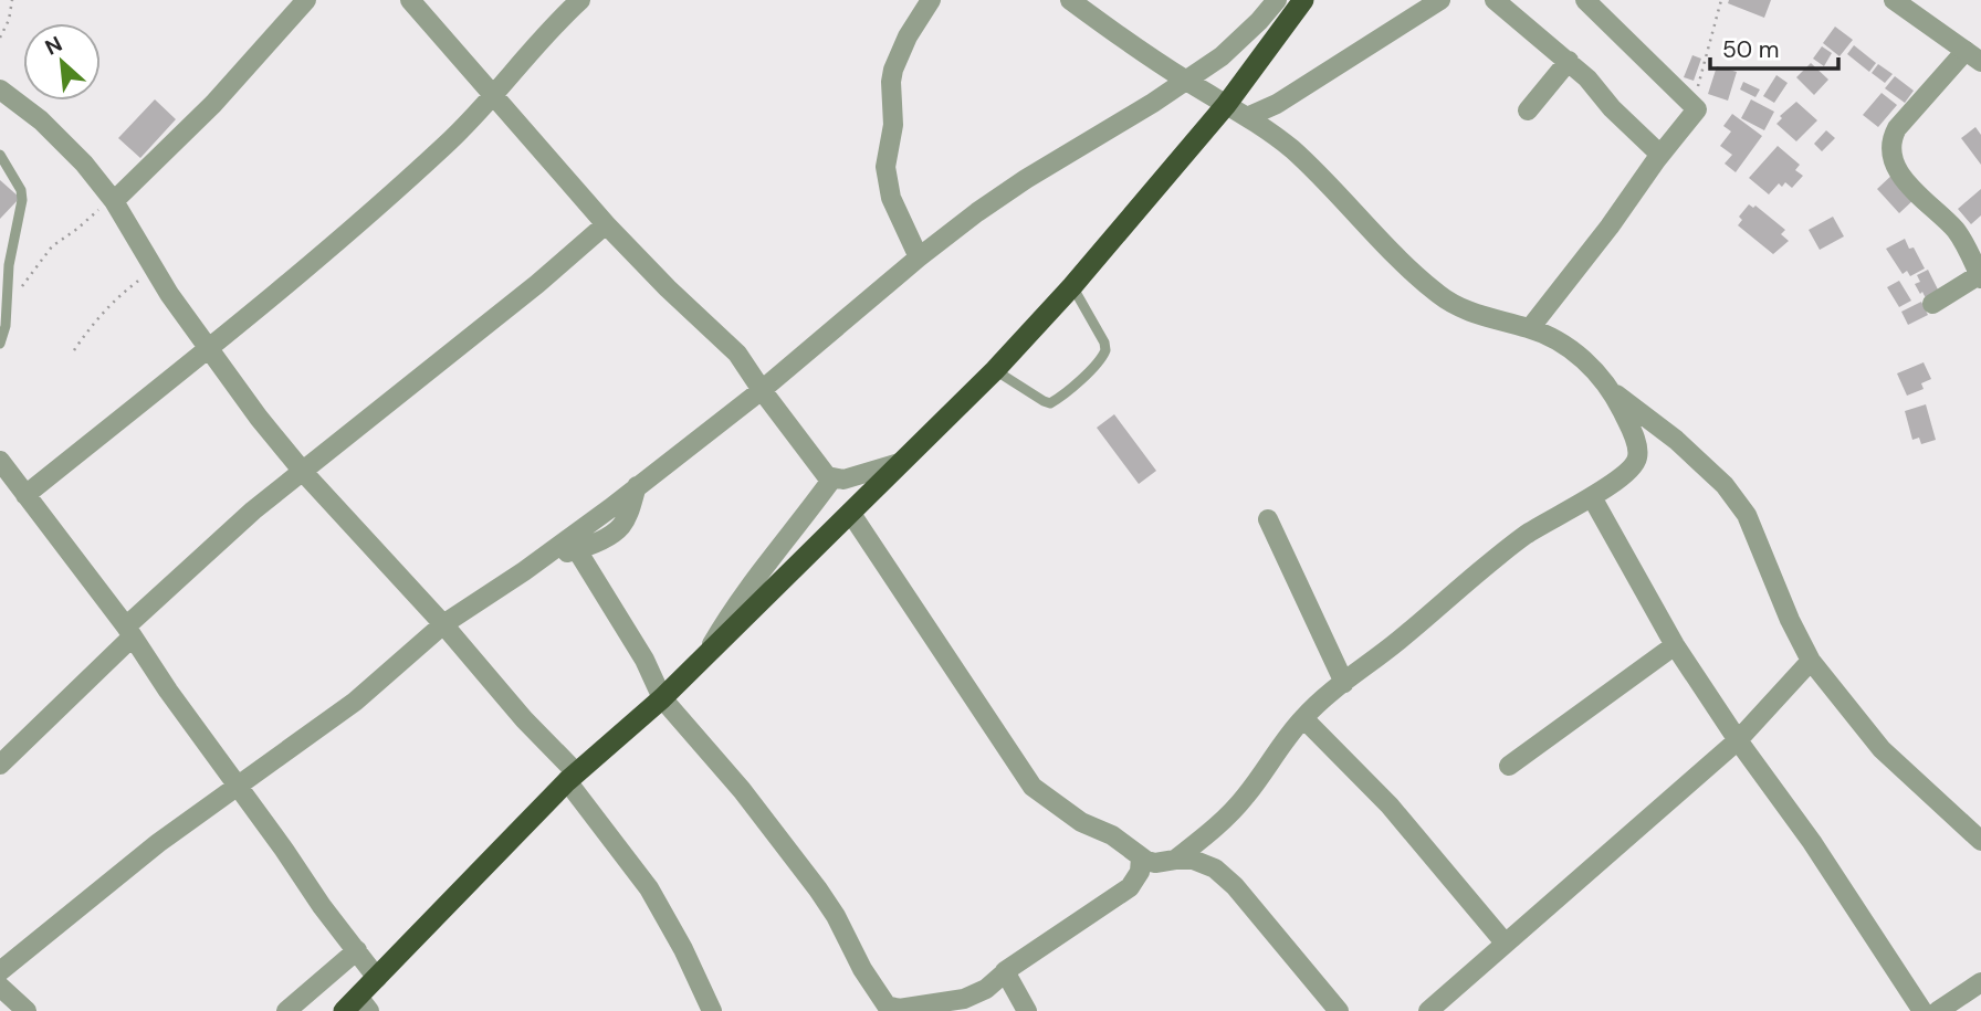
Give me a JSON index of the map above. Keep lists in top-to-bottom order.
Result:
{
  "scale_bar": "50 m",
  "north": "top left"
}
